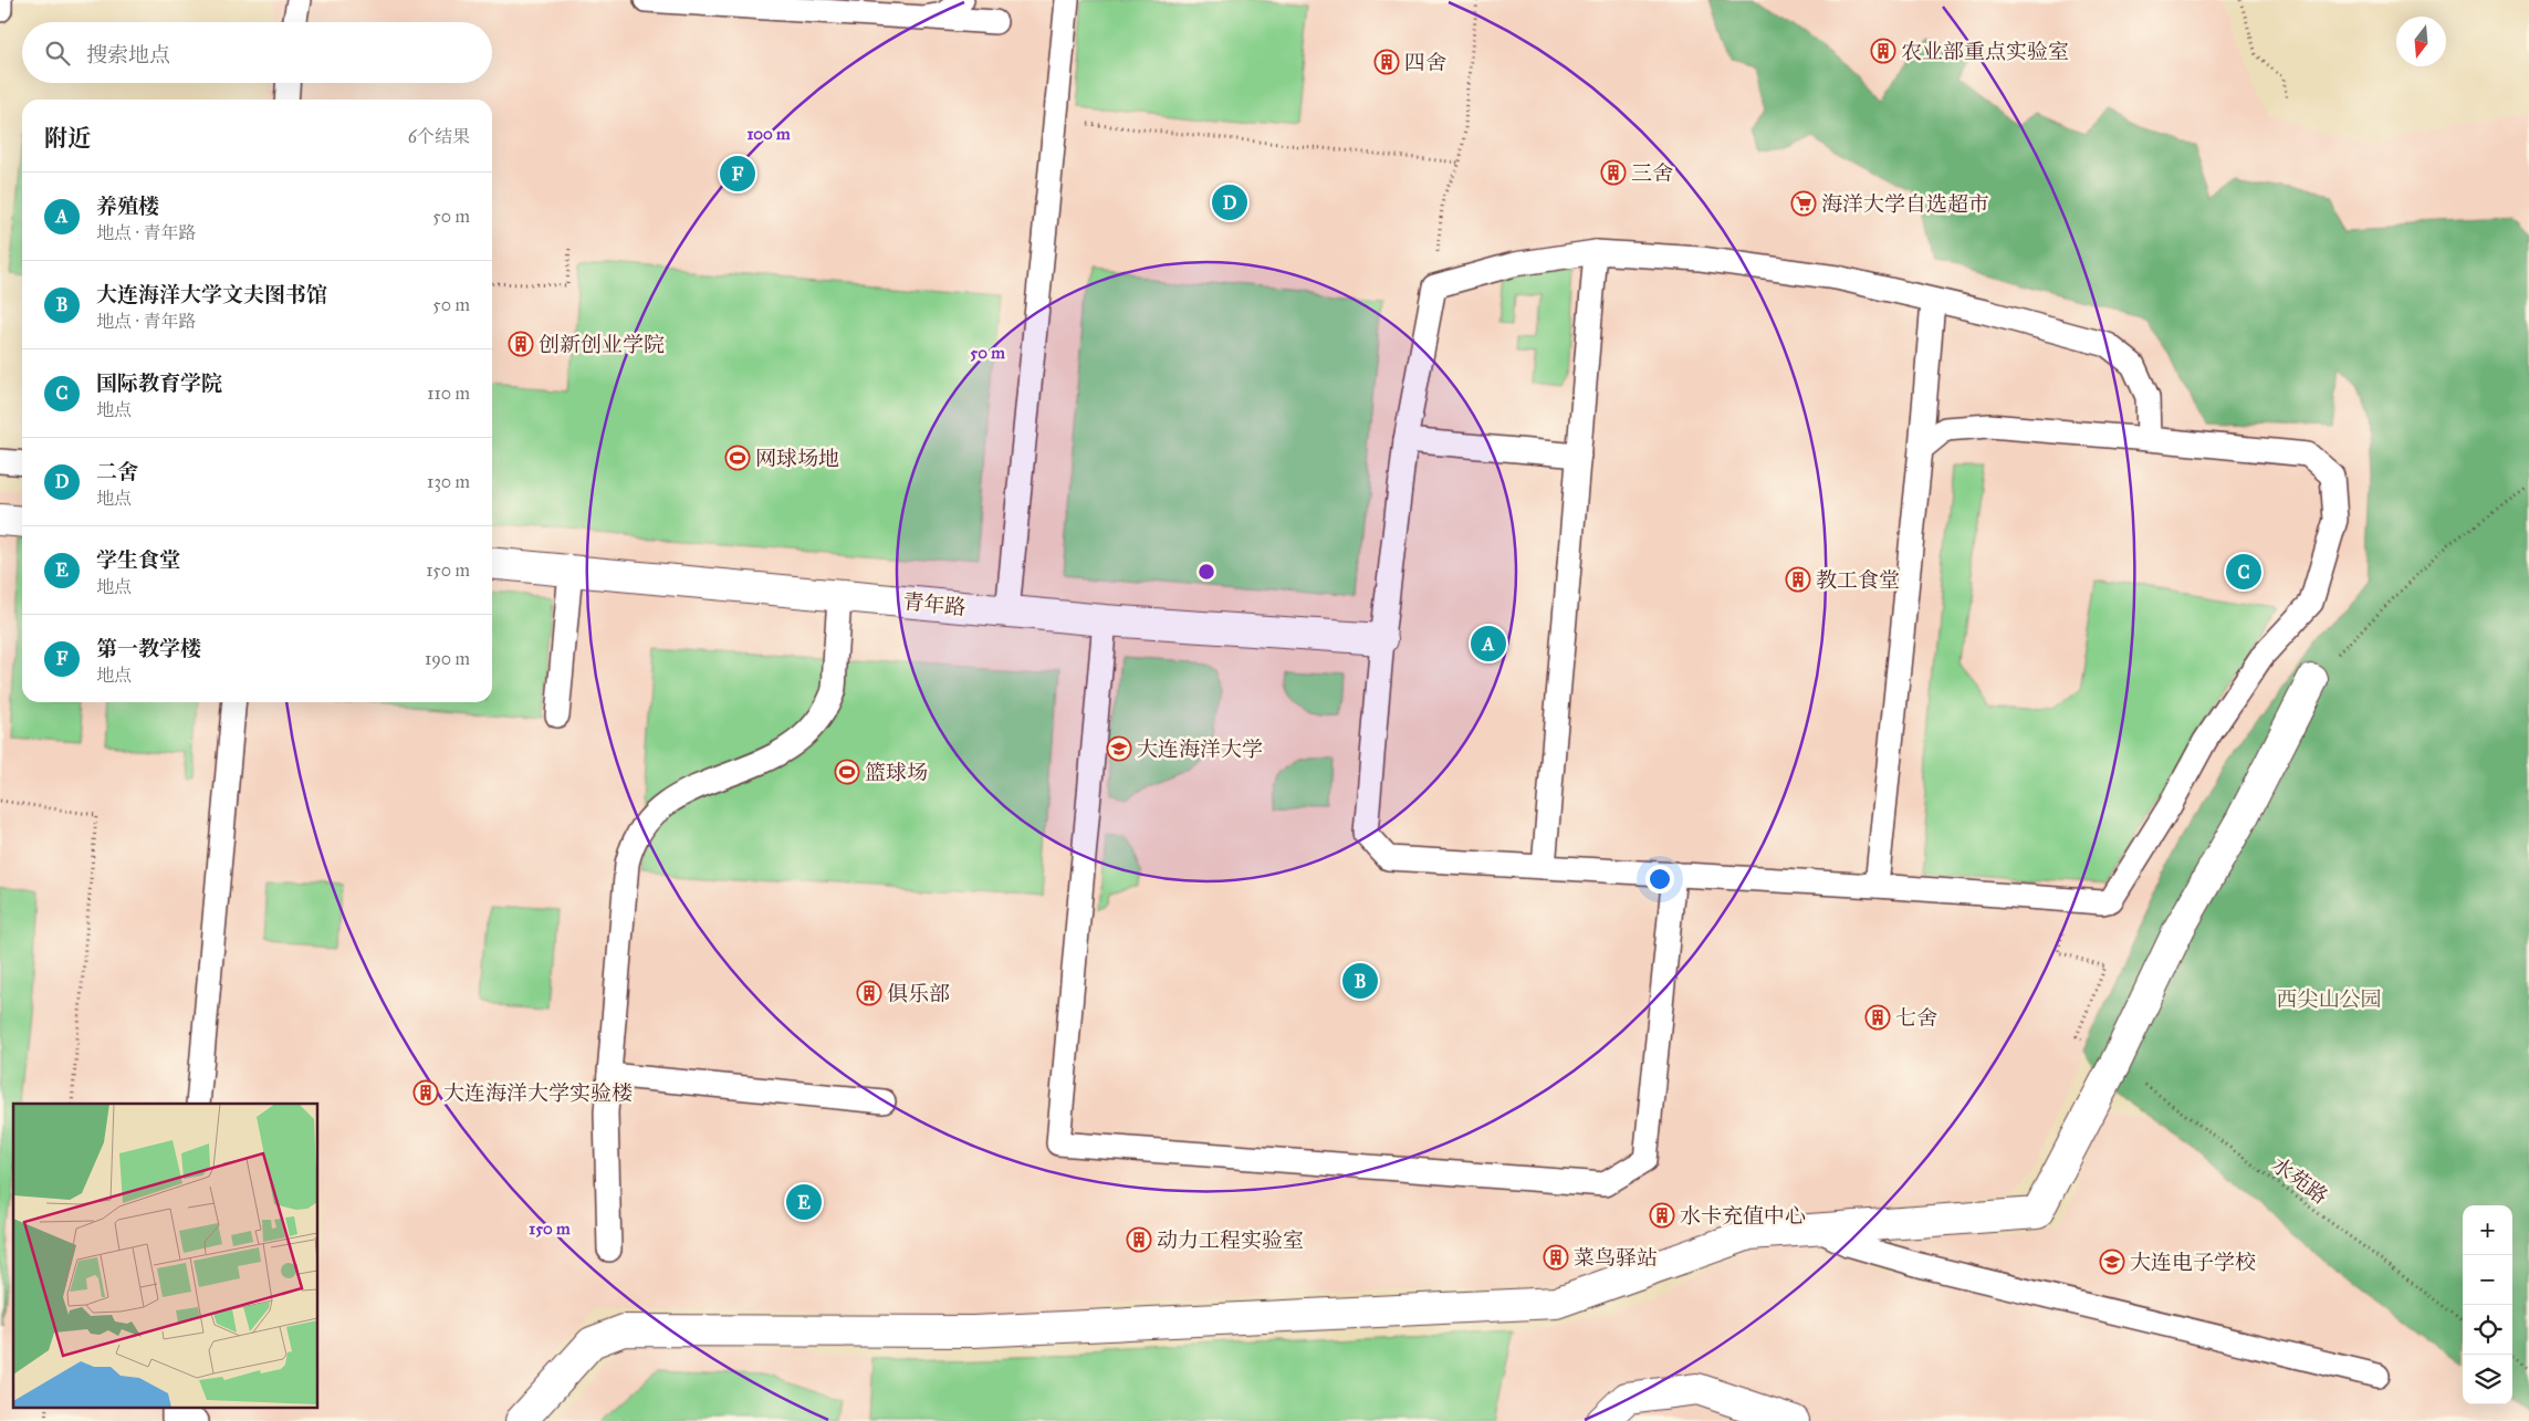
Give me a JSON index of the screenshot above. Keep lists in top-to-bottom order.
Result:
{
  "streets": {
    "street": ["青年路"],
    "path": ["水苑路"]
  },
  "parks": ["西尖山公园"],
  "places": {
    "building": [
      "农业部重点实验室",
      "四舍",
      "三舍",
      "创新创业学院",
      "教工食堂",
      "俱乐部",
      "七舍",
      "大连海洋大学实验楼",
      "水卡充值中心",
      "动力工程实验室",
      "菜鸟驿站"
    ],
    "supermarket": ["海洋大学自选超市"],
    "sports": ["网球场地", "篮球场"],
    "school or university": ["大连海洋大学", "大连电子学校"]
  },
  "north": "bottom",
  "page": {
    "search": "搜索地点",
    "heading": ["附近", "6个结果"],
    "pins": [
      "F",
      "D",
      "C",
      "A",
      "B",
      "E"
    ],
    "list": [
      {
        "mark": "A",
        "name": "养殖楼",
        "note": "地点 · 青年路",
        "value": "50 m"
      },
      {
        "mark": "B",
        "name": "大连海洋大学文夫图书馆",
        "note": "地点 · 青年路",
        "value": "50 m"
      },
      {
        "mark": "C",
        "name": "国际教育学院",
        "note": "地点",
        "value": "110 m"
      },
      {
        "mark": "D",
        "name": "二舍",
        "note": "地点",
        "value": "130 m"
      },
      {
        "mark": "E",
        "name": "学生食堂",
        "note": "地点",
        "value": "150 m"
      },
      {
        "mark": "F",
        "name": "第一教学楼",
        "note": "地点",
        "value": "190 m"
      }
    ],
    "map_buttons": ["+", "−"]
  },
  "rings": ["100 m", "50 m", "150 m"]
}
